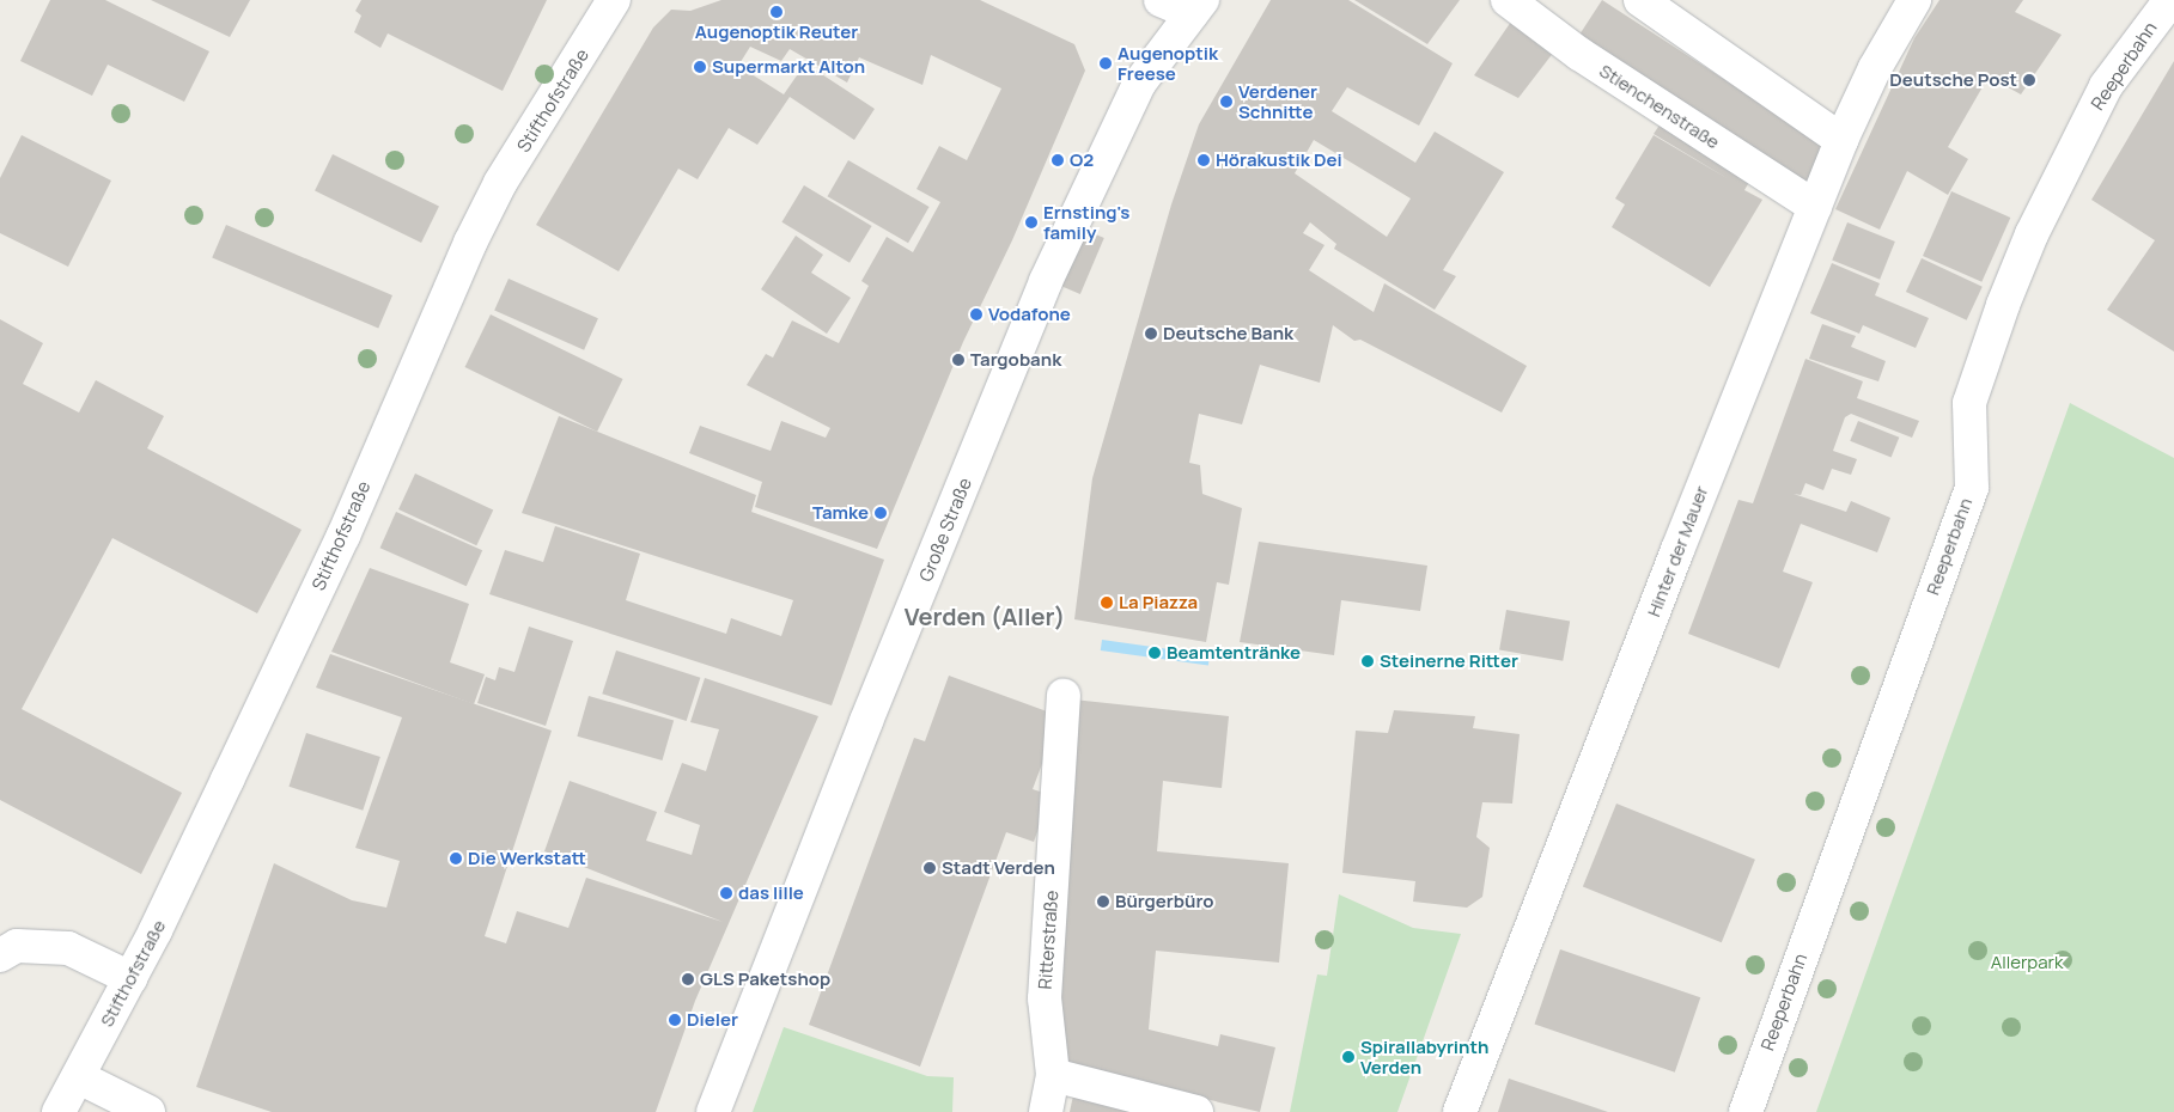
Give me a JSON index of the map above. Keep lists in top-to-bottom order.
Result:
{
  "streets": {
    "street": [
      "Reeperbahn",
      "Stifthofstraße",
      "Stienchenstraße",
      "Große Straße",
      "Hinter der Mauer",
      "Ritterstraße"
    ]
  },
  "crossings": [
    ["Stienchenstraße", "Hinter der Mauer"]
  ],
  "districts": ["Verden (Aller)"],
  "parks": ["Allerpark"],
  "places": [
    "Augenoptik Reuter",
    "Augenoptik Freese",
    "Supermarkt Alton",
    "Deutsche Post",
    "Verdener Schnitte",
    "O2",
    "Hörakustik Dei",
    "Ernsting's family",
    "Vodafone",
    "Deutsche Bank",
    "Targobank",
    "Tamke",
    "La Piazza",
    "Beamtentränke",
    "Steinerne Ritter",
    "Die Werkstatt",
    "Stadt Verden",
    "das lille",
    "Bürgerbüro",
    "GLS Paketshop",
    "Dieler",
    "Spirallabyrinth Verden"
  ]
}
